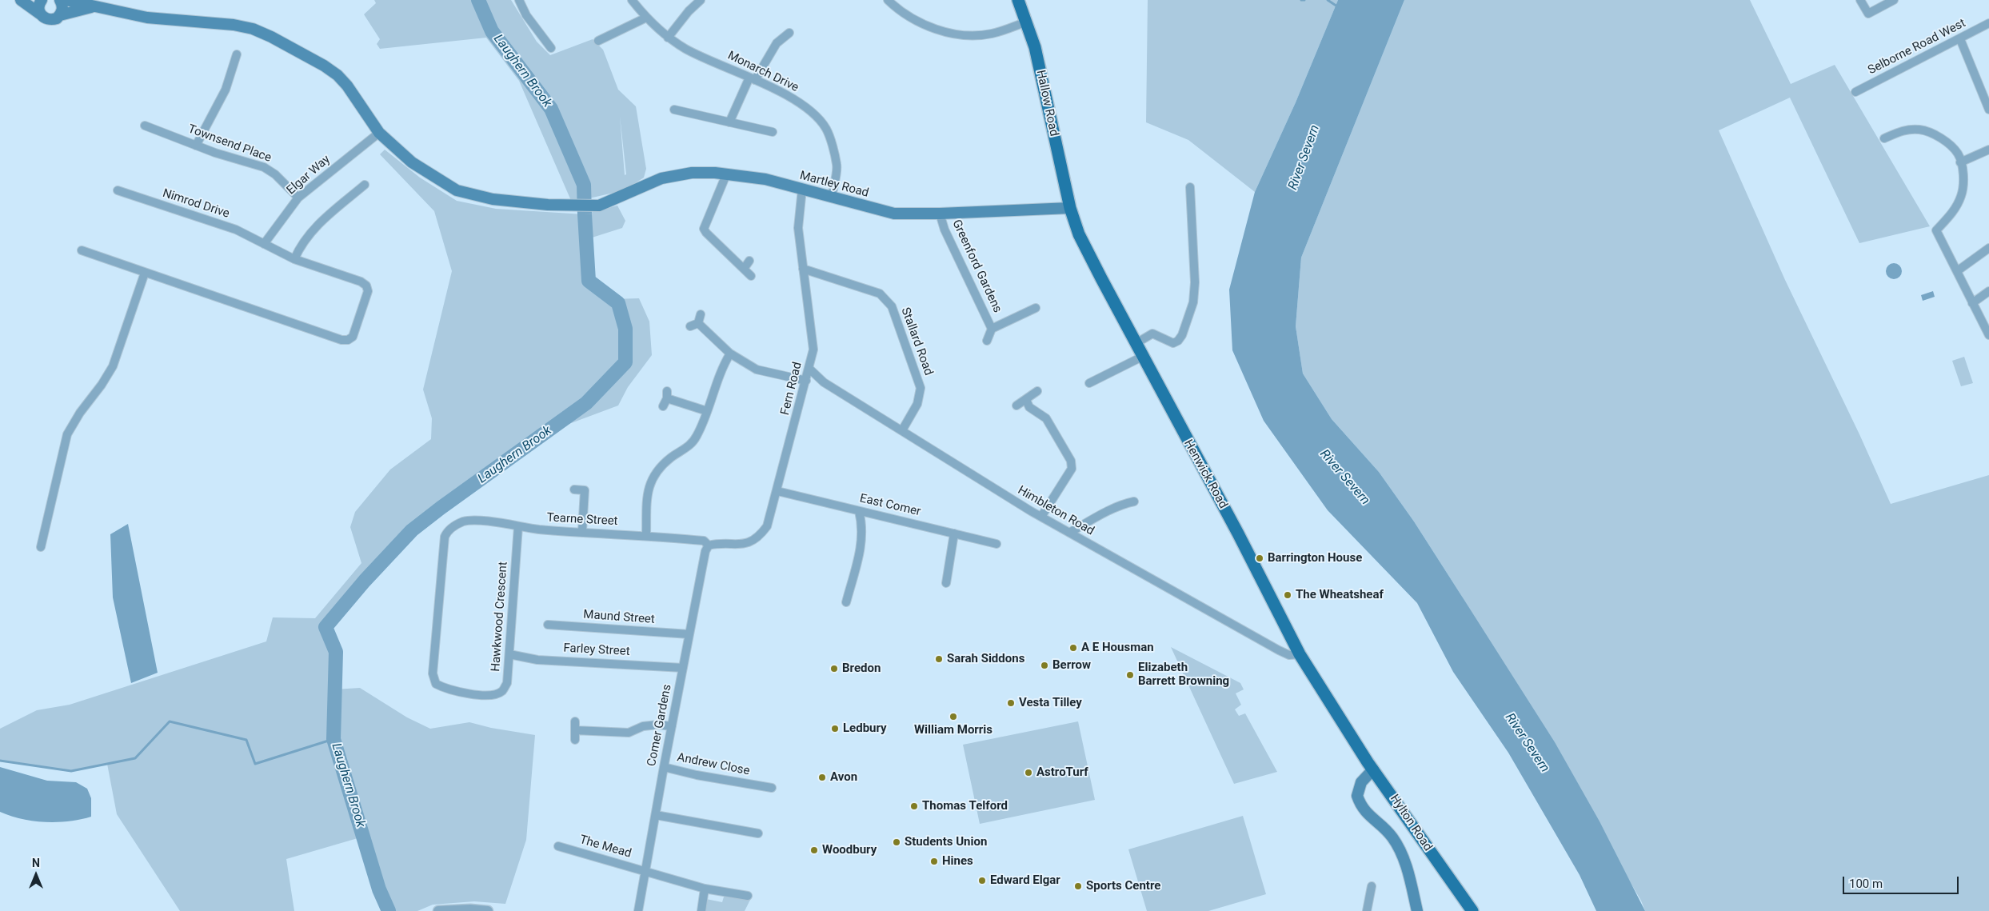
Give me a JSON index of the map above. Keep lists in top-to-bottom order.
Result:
{
  "streets": {
    "main road": [
      "Hallow Road",
      "Martley Road",
      "Henwick Road",
      "Hylton Road"
    ],
    "street": [
      "Selborne Road West",
      "Monarch Drive",
      "Townsend Place",
      "Elgar Way",
      "Nimrod Drive",
      "Greenford Gardens",
      "Stallard Road",
      "Fern Road",
      "East Comer",
      "Himbleton Road",
      "Tearne Street",
      "Hawkwood Crescent",
      "Maund Street",
      "Farley Street",
      "Comer Gardens",
      "Andrew Close",
      "The Mead"
    ]
  },
  "crossings": [
    ["Monarch Drive", "Martley Road"],
    ["Hallow Road", "Martley Road"],
    ["Hallow Road", "Henwick Road"],
    ["Townsend Place", "Elgar Way"],
    ["Elgar Way", "Martley Road"],
    ["Elgar Way", "Nimrod Drive"],
    ["Martley Road", "Greenford Gardens"],
    ["Martley Road", "Fern Road"],
    ["Martley Road", "Henwick Road"],
    ["Stallard Road", "Fern Road"],
    ["Stallard Road", "Himbleton Road"],
    ["Fern Road", "East Comer"],
    ["Fern Road", "Himbleton Road"],
    ["Fern Road", "Tearne Street"],
    ["Fern Road", "Comer Gardens"],
    ["Henwick Road", "Himbleton Road"],
    ["Henwick Road", "Hylton Road"],
    ["Tearne Street", "Hawkwood Crescent"],
    ["Tearne Street", "Comer Gardens"],
    ["Hawkwood Crescent", "Farley Street"],
    ["Maund Street", "Comer Gardens"],
    ["Farley Street", "Comer Gardens"],
    ["Comer Gardens", "Andrew Close"],
    ["Comer Gardens", "The Mead"]
  ],
  "water": ["Laughern Brook", "River Severn"],
  "places": [
    "Barrington House",
    "The Wheatsheaf",
    "A E Housman",
    "Sarah Siddons",
    "Berrow",
    "Bredon",
    "Elizabeth Barrett Browning",
    "Vesta Tilley",
    "William Morris",
    "Ledbury",
    "AstroTurf",
    "Avon",
    "Thomas Telford",
    "Students Union",
    "Woodbury",
    "Hines",
    "Edward Elgar",
    "Sports Centre"
  ],
  "scale_bar": "100 m",
  "north": "top"
}
